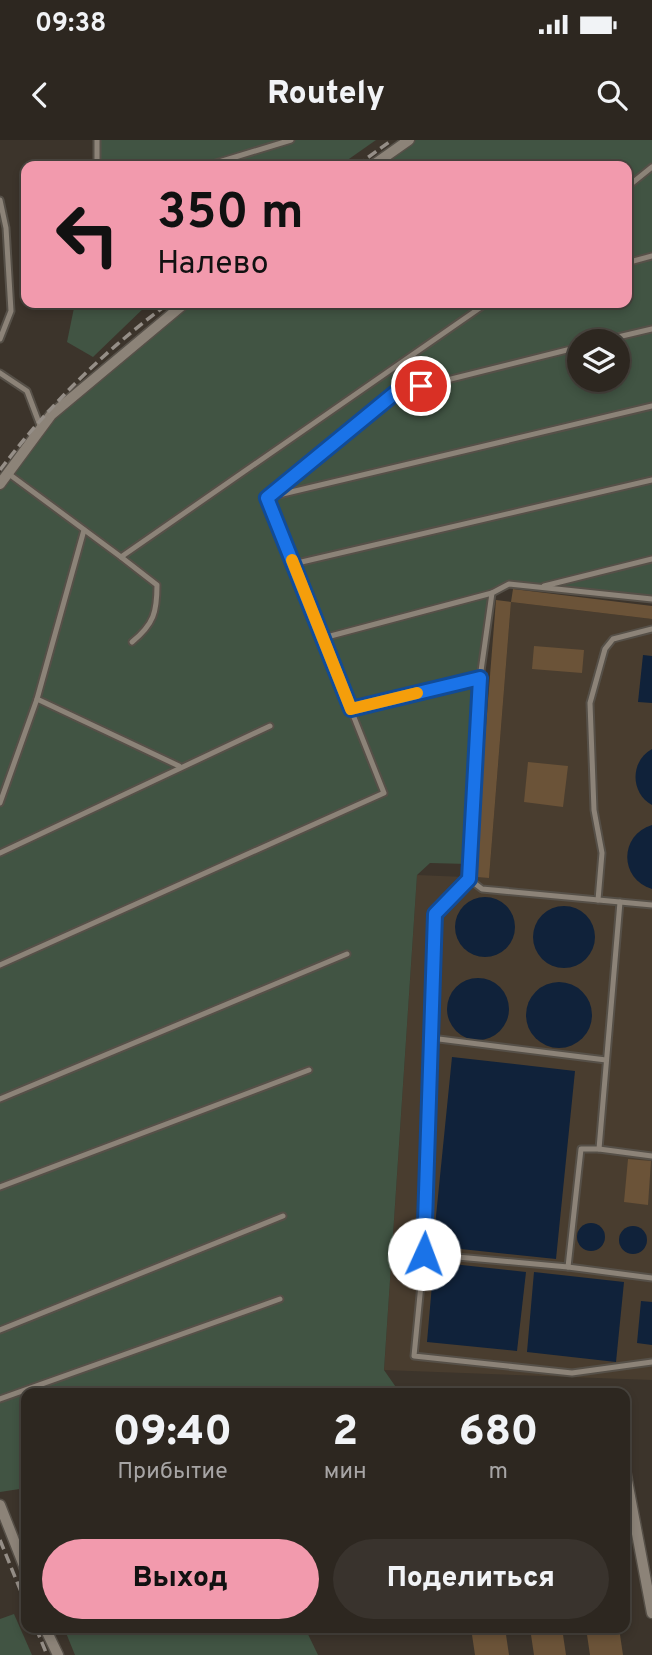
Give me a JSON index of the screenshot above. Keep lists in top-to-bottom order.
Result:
{
  "page": {
    "status": "09:38",
    "header": "Routely",
    "turn": ["350 m", "Налево"],
    "eta": [
      "09:40",
      "Прибытие",
      "2",
      "мин",
      "680",
      "m"
    ],
    "buttons": ["Выход", "Поделиться"]
  }
}
